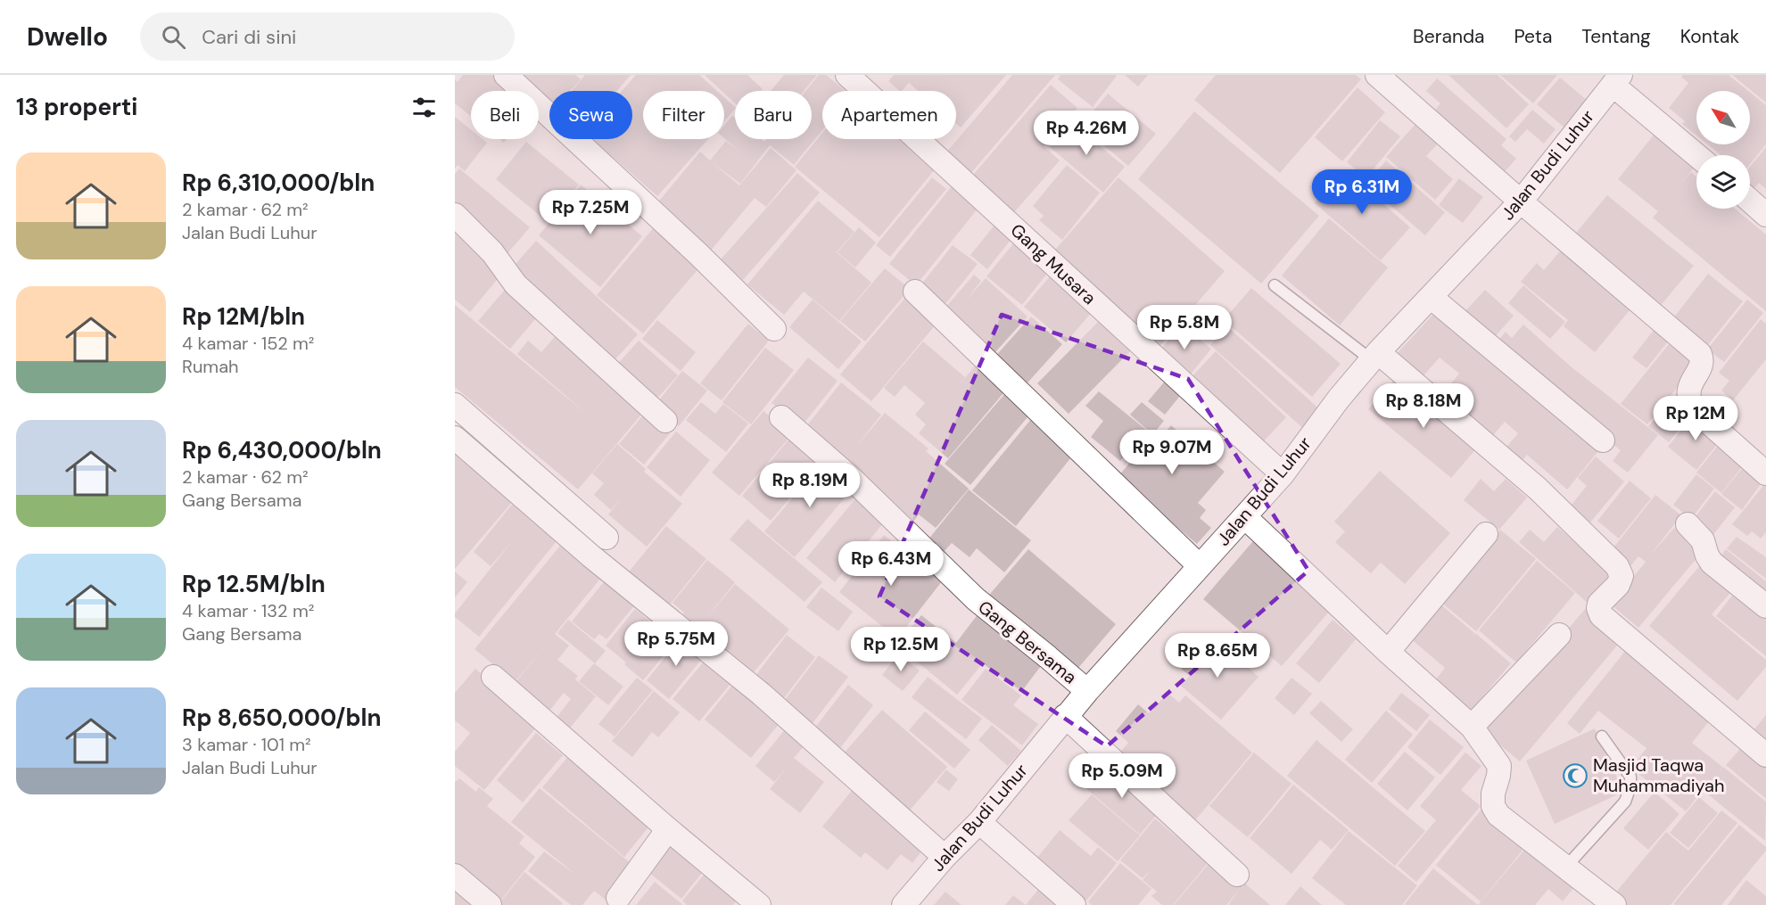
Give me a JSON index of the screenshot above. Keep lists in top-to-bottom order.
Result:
{
  "streets": {
    "street": ["Jalan Budi Luhur", "Gang Musara", "Gang Bersama"]
  },
  "crossings": [
    ["Jalan Budi Luhur", "Gang Musara"],
    ["Jalan Budi Luhur", "Gang Bersama"]
  ],
  "places": {
    "mosque": ["Masjid Taqwa Muhammadiyah"]
  },
  "north": "top left",
  "page": {
    "header": "Dwello",
    "search": "Cari di sini",
    "nav": [
      "Beranda",
      "Peta",
      "Tentang",
      "Kontak"
    ],
    "heading": "13 properti",
    "chip": [
      "Beli",
      "Sewa",
      "Filter",
      "Baru",
      "Apartemen"
    ],
    "price": [
      "Rp 4.26M",
      "Rp 6.31M",
      "Rp 7.25M",
      "Rp 5.8M",
      "Rp 8.18M",
      "Rp 12M",
      "Rp 9.07M",
      "Rp 8.19M",
      "Rp 6.43M",
      "Rp 5.75M",
      "Rp 12.5M",
      "Rp 8.65M",
      "Rp 5.09M"
    ],
    "list": [
      {
        "name": "Rp 6,310,000/bln",
        "note": "2 kamar · 62 m² · Jalan Budi Luhur"
      },
      {
        "name": "Rp 12M/bln",
        "note": "4 kamar · 152 m² · Rumah"
      },
      {
        "name": "Rp 6,430,000/bln",
        "note": "2 kamar · 62 m² · Gang Bersama"
      },
      {
        "name": "Rp 12.5M/bln",
        "note": "4 kamar · 132 m² · Gang Bersama"
      },
      {
        "name": "Rp 8,650,000/bln",
        "note": "3 kamar · 101 m² · Jalan Budi Luhur"
      }
    ]
  }
}
